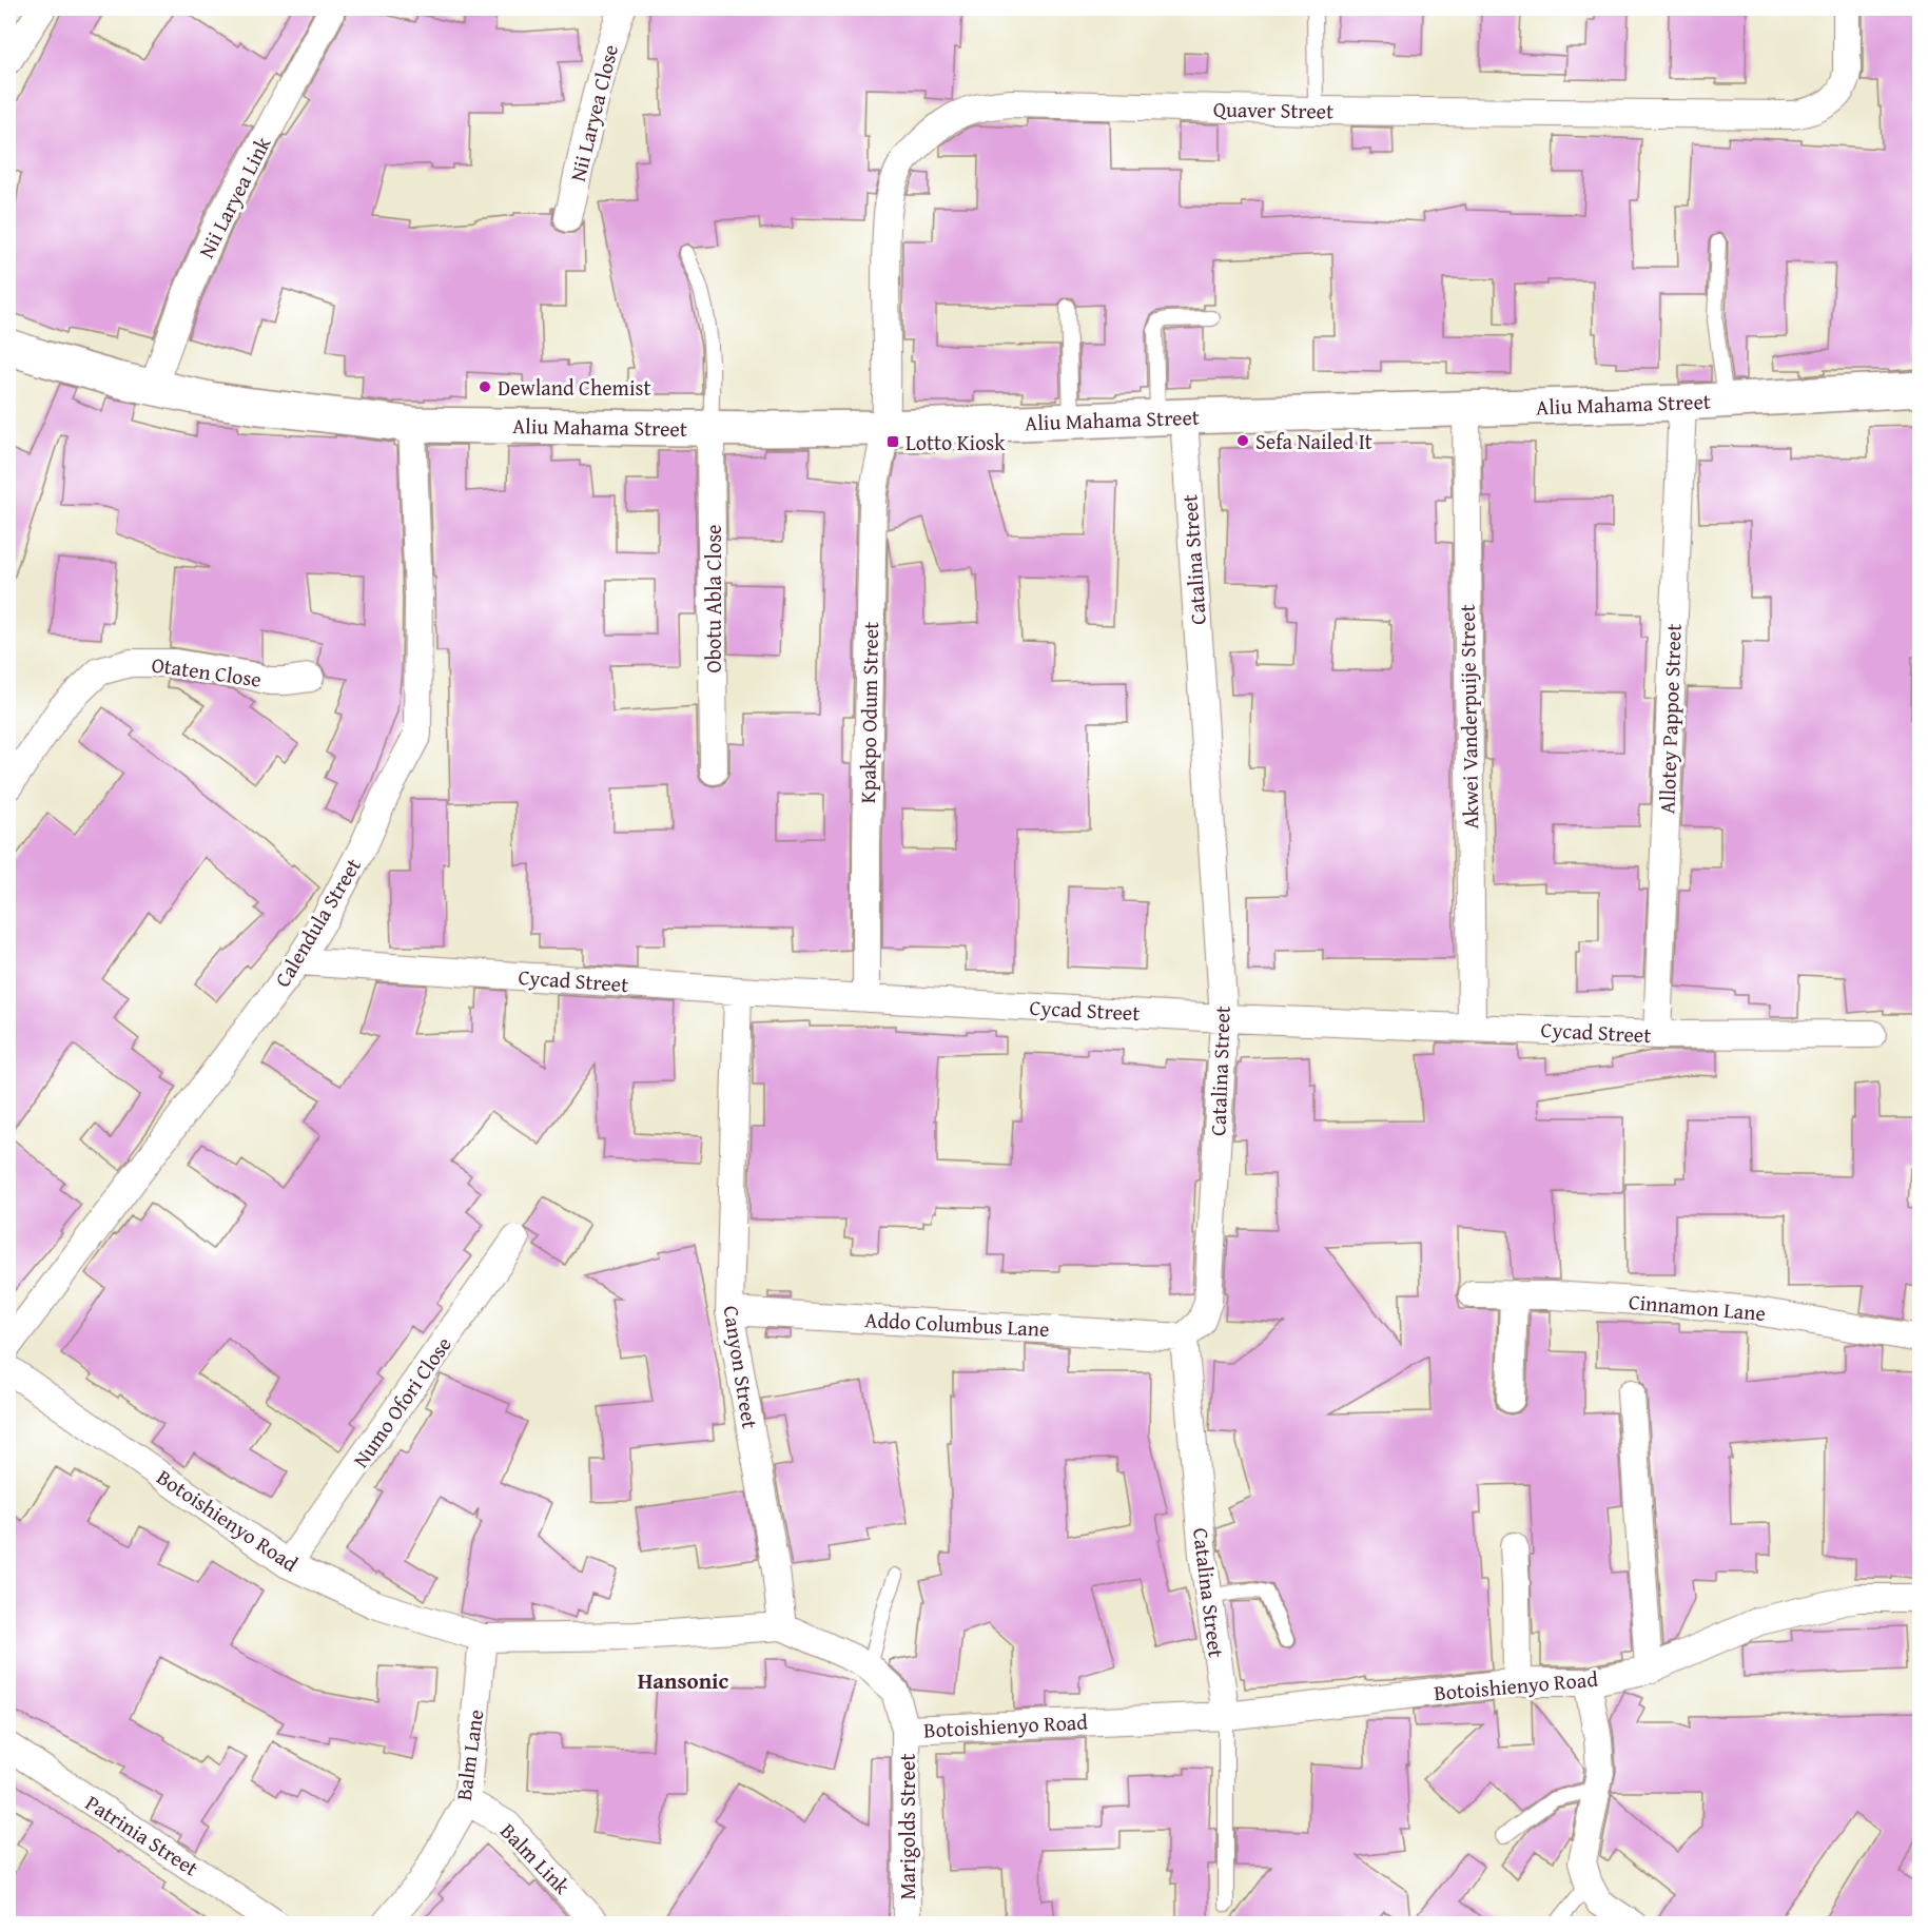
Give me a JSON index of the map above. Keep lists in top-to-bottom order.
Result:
{
  "streets": {
    "street": [
      "Quaver Street",
      "Nii Laryea Close",
      "Nii Laryea Link",
      "Aliu Mahama Street",
      "Catalina Street",
      "Obotu Abla Close",
      "Otaten Close",
      "Kpakpo Odum Street",
      "Akwei Vanderpuije Street",
      "Allotey Pappoe Street",
      "Calendula Street",
      "Cycad Street",
      "Cinnamon Lane",
      "Addo Columbus Lane",
      "Canyon Street",
      "Numo Ofori Close",
      "Botoishienyo Road",
      "Balm Lane",
      "Marigolds Street",
      "Patrinia Street",
      "Balm Link"
    ]
  },
  "crossings": [
    ["Quaver Street", "Aliu Mahama Street"],
    ["Quaver Street", "Kpakpo Odum Street"],
    ["Nii Laryea Link", "Aliu Mahama Street"],
    ["Aliu Mahama Street", "Catalina Street"],
    ["Aliu Mahama Street", "Obotu Abla Close"],
    ["Aliu Mahama Street", "Kpakpo Odum Street"],
    ["Aliu Mahama Street", "Akwei Vanderpuije Street"],
    ["Aliu Mahama Street", "Allotey Pappoe Street"],
    ["Aliu Mahama Street", "Calendula Street"],
    ["Catalina Street", "Cycad Street"],
    ["Catalina Street", "Addo Columbus Lane"],
    ["Catalina Street", "Botoishienyo Road"],
    ["Kpakpo Odum Street", "Cycad Street"],
    ["Akwei Vanderpuije Street", "Cycad Street"],
    ["Allotey Pappoe Street", "Cycad Street"],
    ["Calendula Street", "Cycad Street"],
    ["Cycad Street", "Canyon Street"],
    ["Addo Columbus Lane", "Canyon Street"],
    ["Canyon Street", "Botoishienyo Road"],
    ["Numo Ofori Close", "Botoishienyo Road"],
    ["Botoishienyo Road", "Balm Lane"],
    ["Botoishienyo Road", "Marigolds Street"],
    ["Balm Lane", "Balm Link"]
  ],
  "districts": ["Hansonic"],
  "places": {
    "other": ["Dewland Chemist", "Sefa Nailed It"],
    "transit": ["Lotto Kiosk"]
  }
}
